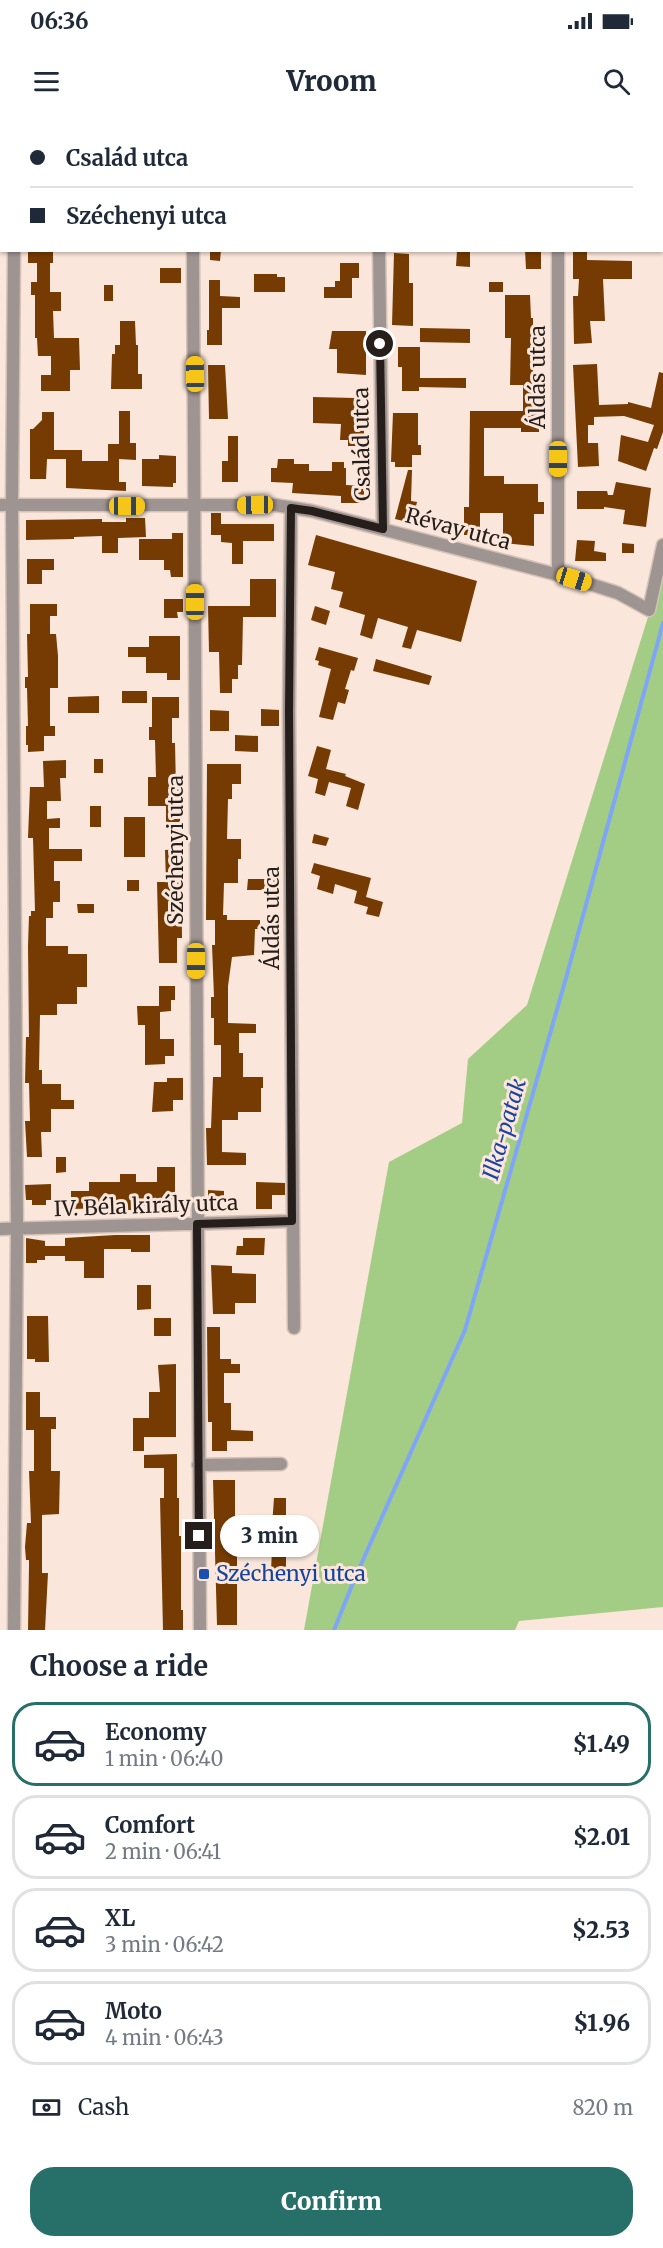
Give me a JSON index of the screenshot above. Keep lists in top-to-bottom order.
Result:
{
  "streets": {
    "street": [
      "Áldás utca",
      "Család utca",
      "Révay utca",
      "Széchenyi utca",
      "IV. Béla király utca"
    ]
  },
  "crossings": [
    ["Áldás utca", "Révay utca"],
    ["Áldás utca", "IV. Béla király utca"],
    ["Család utca", "Révay utca"],
    ["Révay utca", "Széchenyi utca"],
    ["Széchenyi utca", "IV. Béla király utca"]
  ],
  "water": ["Ilka-patak"],
  "places": {
    "transit": ["Széchenyi utca"]
  },
  "page": {
    "status": "06:36",
    "header": "Vroom",
    "banner": ["Család utca", "Széchenyi utca"],
    "bubble": "3 min",
    "heading": "Choose a ride",
    "list": [
      {
        "name": "Economy",
        "note": "1 min · 06:40",
        "value": "$1.49"
      },
      {
        "name": "Comfort",
        "note": "2 min · 06:41",
        "value": "$2.01"
      },
      {
        "name": "XL",
        "note": "3 min · 06:42",
        "value": "$2.53"
      },
      {
        "name": "Moto",
        "note": "4 min · 06:43",
        "value": "$1.96"
      }
    ],
    "pay": ["Cash", "820 m"],
    "buttons": "Confirm"
  }
}
